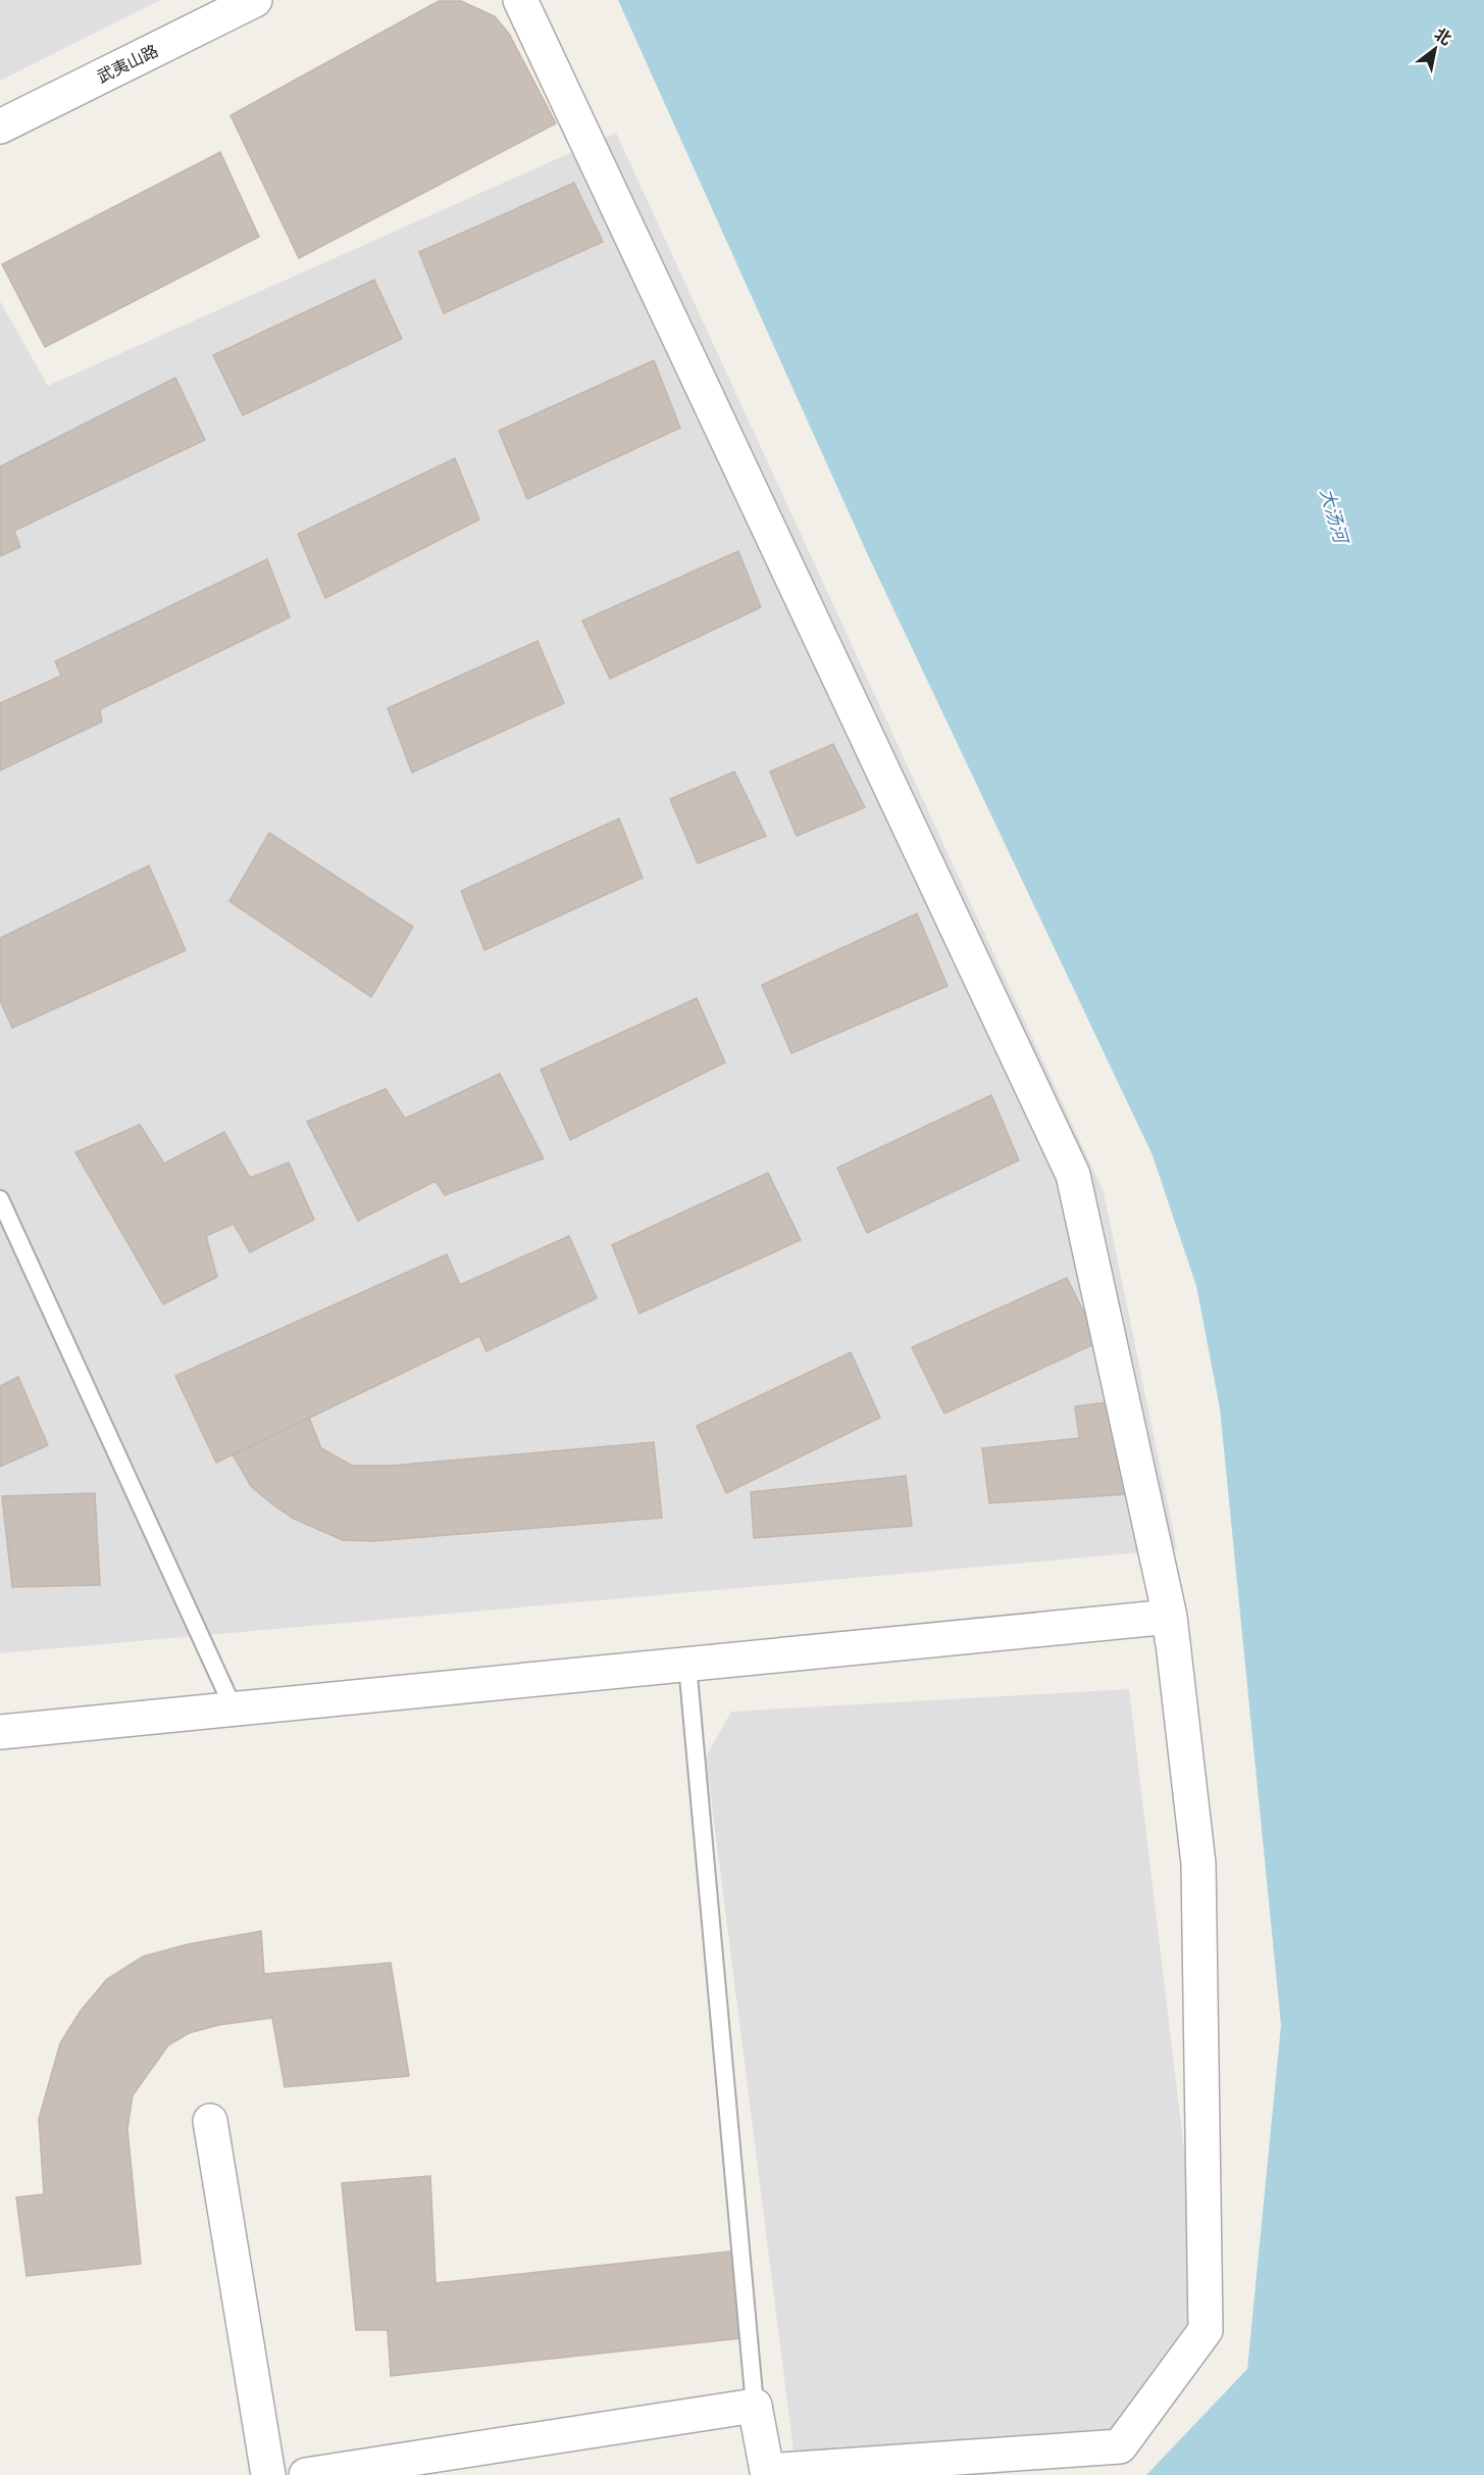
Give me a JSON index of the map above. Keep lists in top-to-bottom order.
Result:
{
  "streets": {
    "street": ["武夷山路"]
  },
  "water": ["大汤河"],
  "north": "top right"
}
